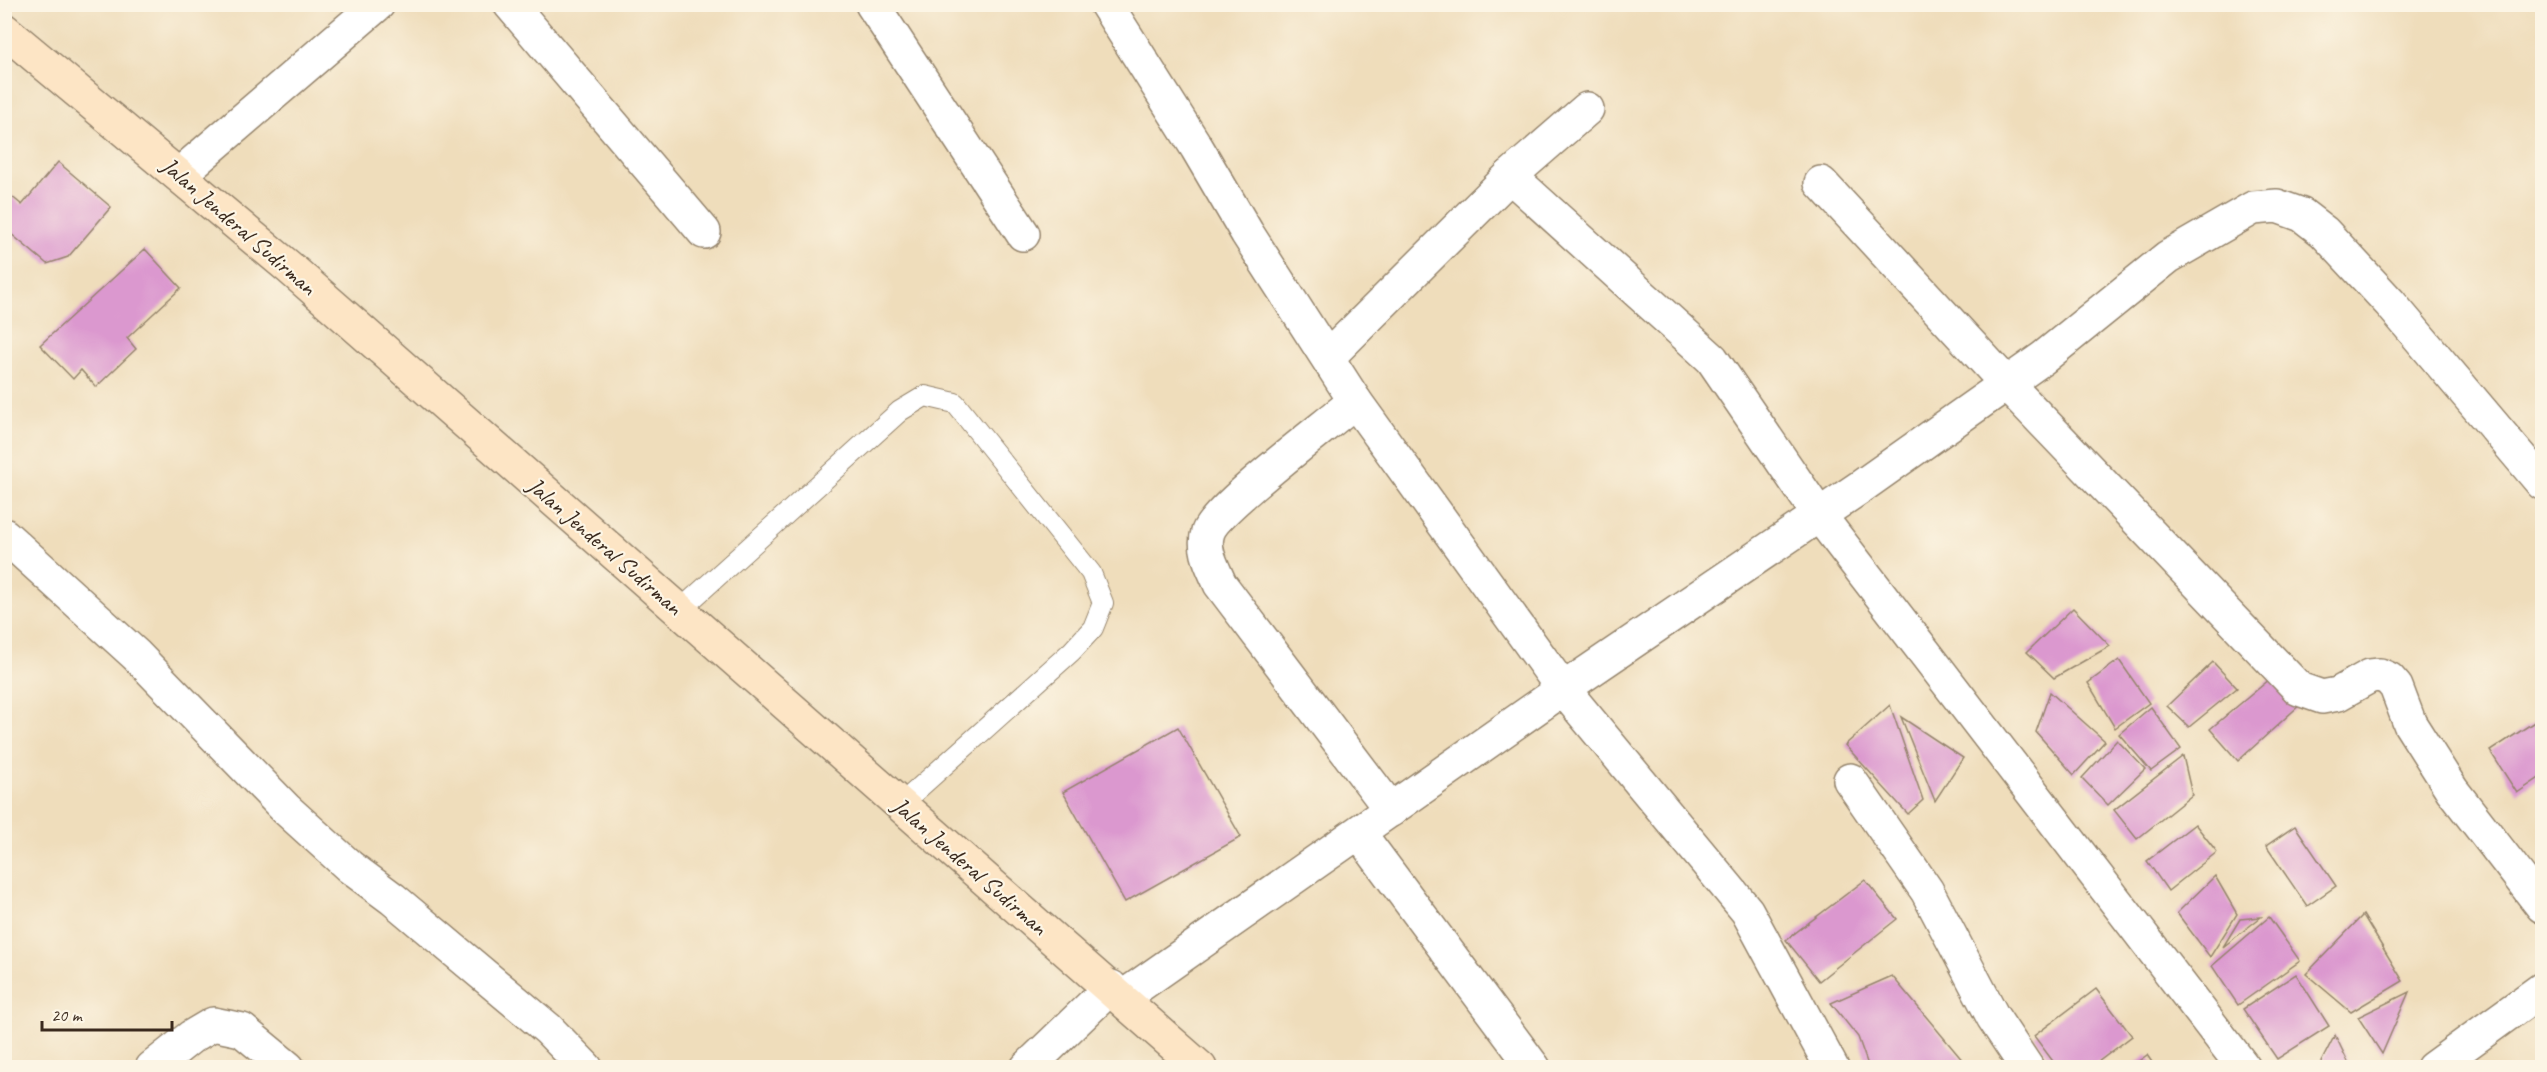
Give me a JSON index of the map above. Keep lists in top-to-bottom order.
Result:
{
  "streets": {
    "main road": ["Jalan Jenderal Sudirman"]
  },
  "scale_bar": "20 m"
}
